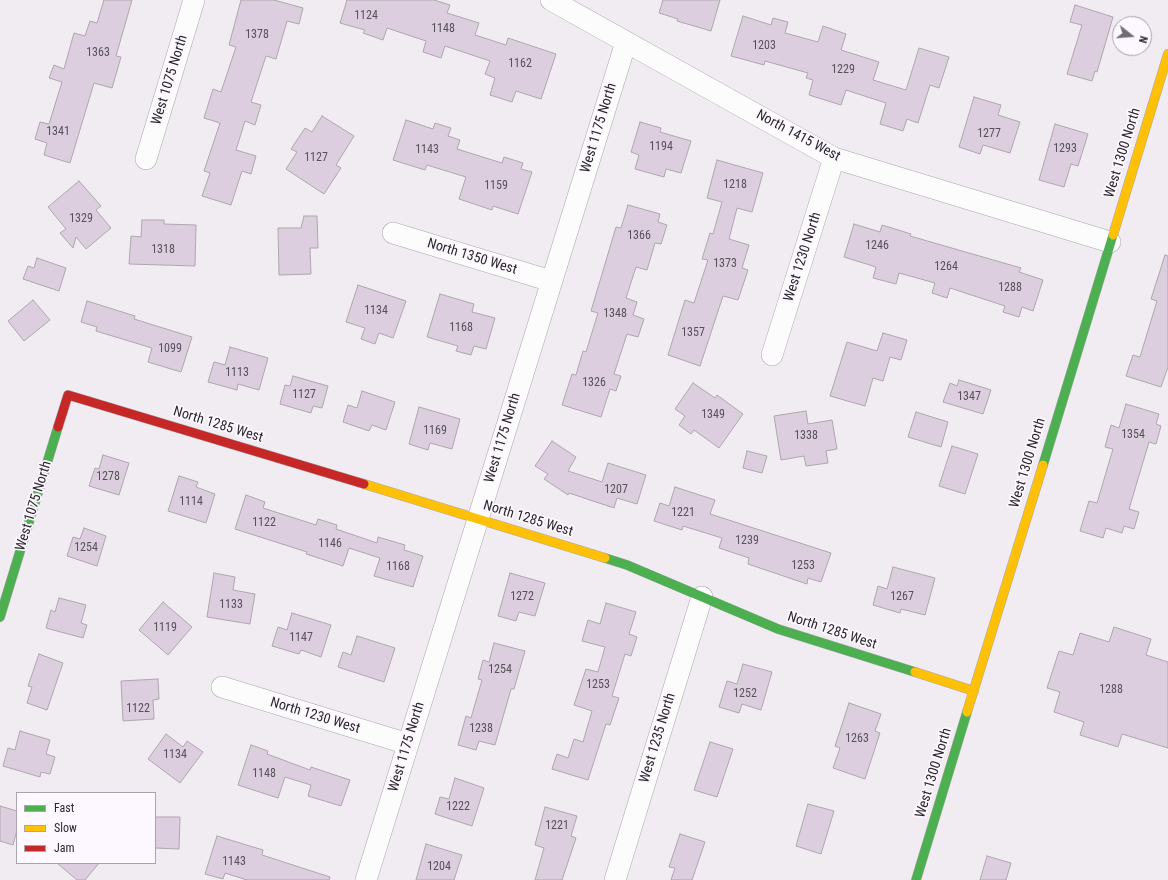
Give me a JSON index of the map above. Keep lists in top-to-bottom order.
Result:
{
  "streets": {
    "street": [
      "West 1075 North",
      "West 1175 North",
      "North 1415 West",
      "West 1300 North",
      "North 1350 West",
      "West 1230 North",
      "North 1285 West",
      "North 1230 West",
      "West 1235 North"
    ]
  },
  "crossings": [
    ["West 1075 North", "North 1285 West"],
    ["West 1175 North", "North 1415 West"],
    ["West 1175 North", "North 1350 West"],
    ["West 1175 North", "North 1285 West"],
    ["West 1175 North", "North 1230 West"],
    ["North 1415 West", "West 1300 North"],
    ["North 1415 West", "West 1230 North"],
    ["West 1300 North", "North 1285 West"],
    ["North 1285 West", "West 1235 North"]
  ],
  "house_numbers": [
    "1124",
    "1148",
    "1378",
    "1203",
    "1363",
    "1162",
    "1229",
    "1341",
    "1277",
    "1194",
    "1293",
    "1143",
    "1127",
    "1218",
    "1159",
    "1329",
    "1366",
    "1246",
    "1318",
    "1373",
    "1264",
    "1288",
    "1134",
    "1348",
    "1168",
    "1357",
    "1099",
    "1113",
    "1326",
    "1127",
    "1347",
    "1349",
    "1169",
    "1354",
    "1338",
    "1278",
    "1207",
    "1114",
    "1221",
    "1122",
    "1239",
    "1146",
    "1254",
    "1253",
    "1168",
    "1272",
    "1267",
    "1133",
    "1119",
    "1147",
    "1254",
    "1253",
    "1288",
    "1252",
    "1122",
    "1238",
    "1263",
    "1134",
    "1148",
    "1222",
    "1221",
    "1143",
    "1204"
  ],
  "legend": ["Fast", "Slow", "Jam"],
  "north": "right"
}
